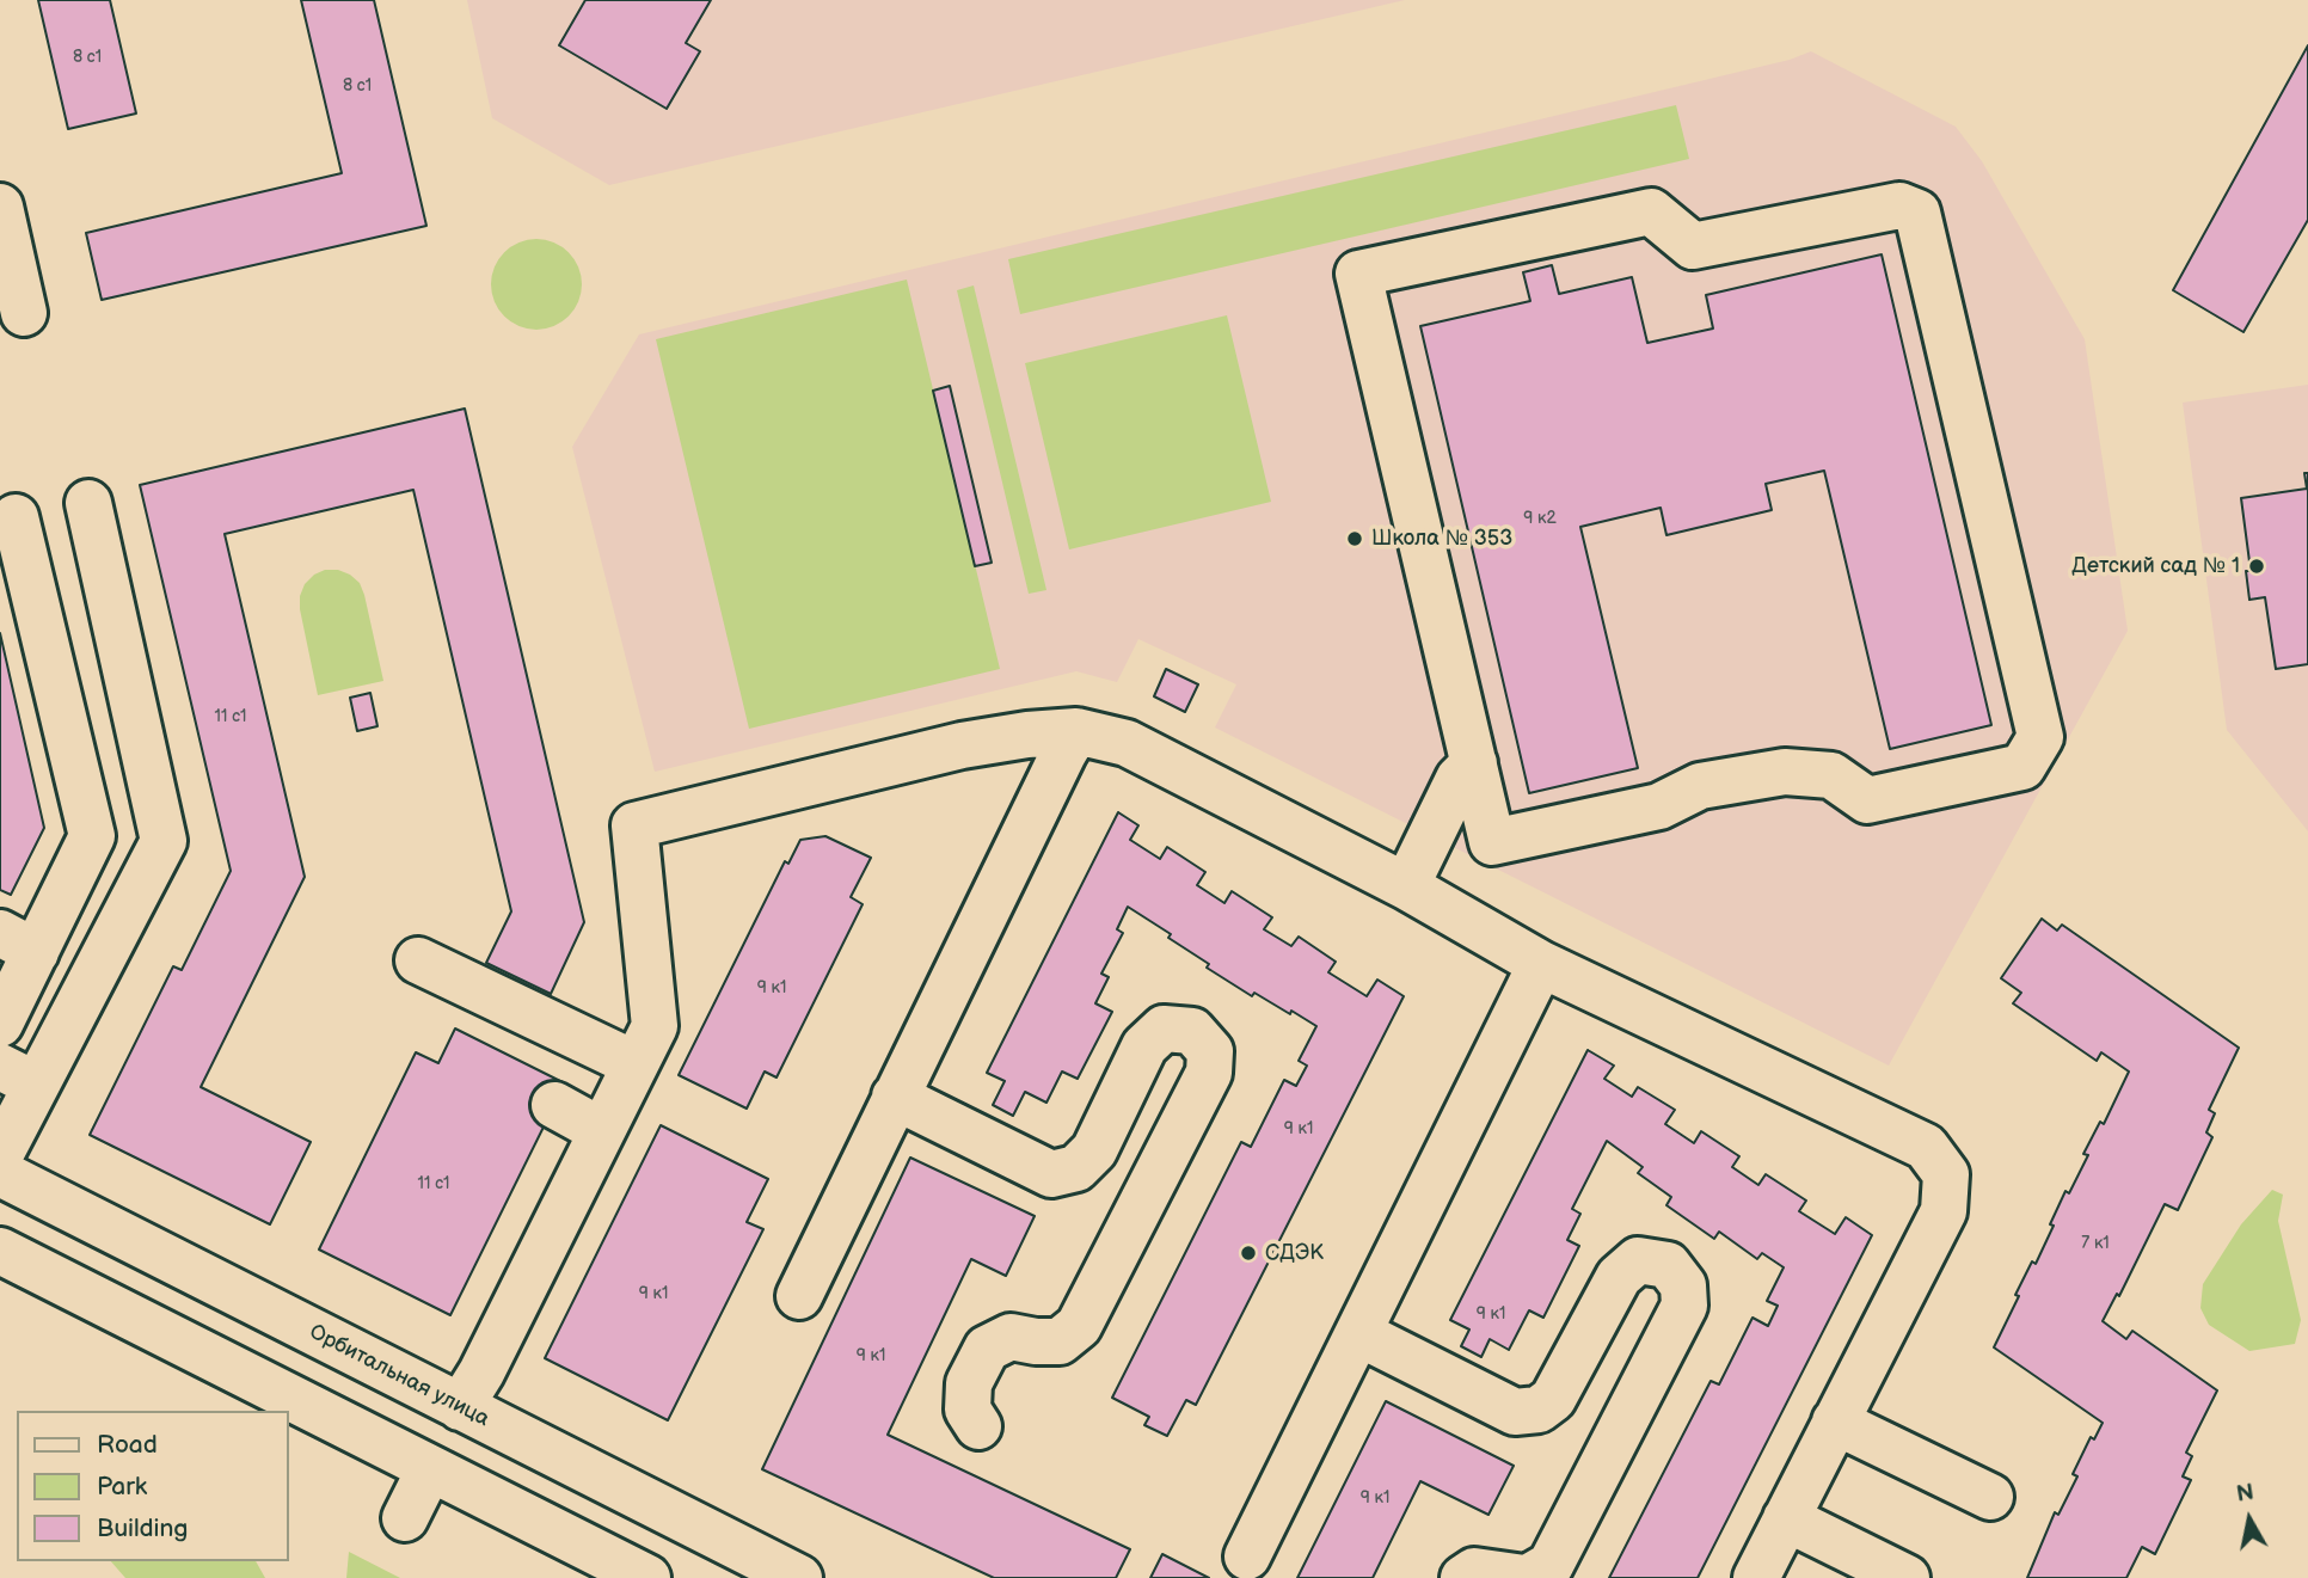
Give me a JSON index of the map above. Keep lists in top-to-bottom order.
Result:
{
  "streets": {
    "street": ["Орбитальная улица"]
  },
  "places": ["Школа № 353", "Детский сад № 1", "СДЭК"],
  "house_numbers": [
    "8 с1",
    "8 с1",
    "9 к2",
    "11 с1",
    "9 к1",
    "9 к1",
    "11 с1",
    "7 к1",
    "9 к1",
    "9 к1",
    "9 к1",
    "9 к1"
  ],
  "legend": ["Road", "Park", "Building"],
  "north": "top"
}
